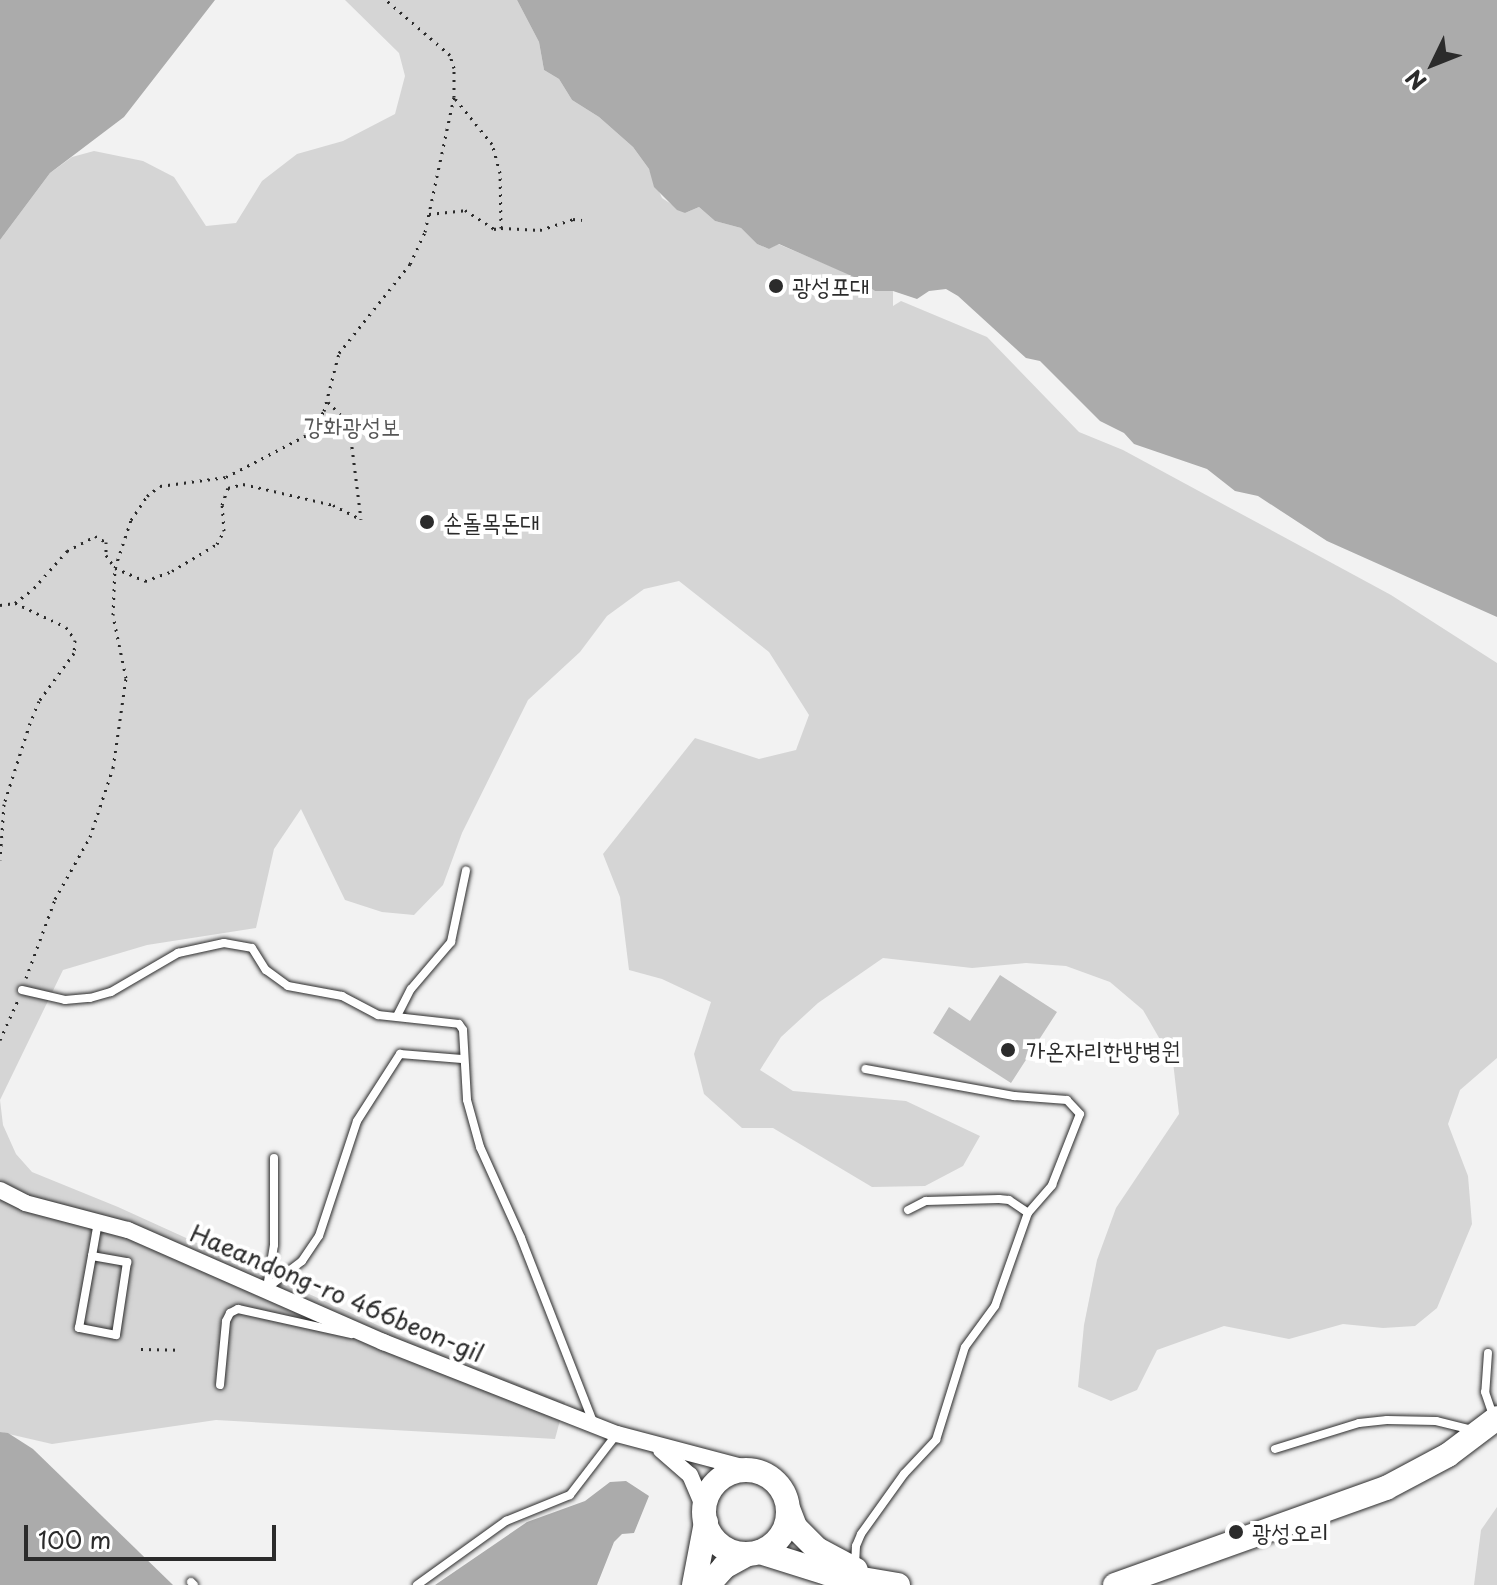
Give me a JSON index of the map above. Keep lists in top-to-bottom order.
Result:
{
  "streets": {
    "street": ["Haeandong-ro 466beon-gil"]
  },
  "parks": ["강화광성보"],
  "places": [
    "광성포대",
    "손돌목돈대",
    "가온자리한방병원",
    "광성오리"
  ],
  "scale_bar": "100 m",
  "north": "bottom left"
}
